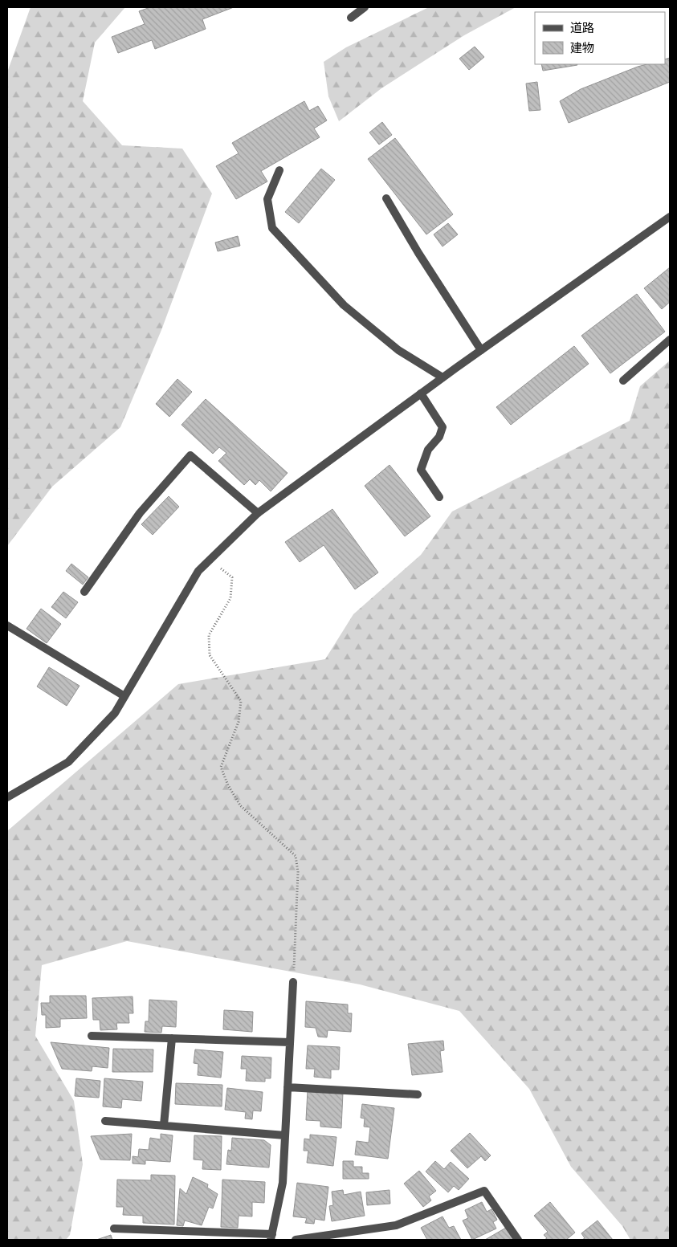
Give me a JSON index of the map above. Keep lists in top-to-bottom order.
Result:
{
  "legend": ["道路", "建物"]
}
